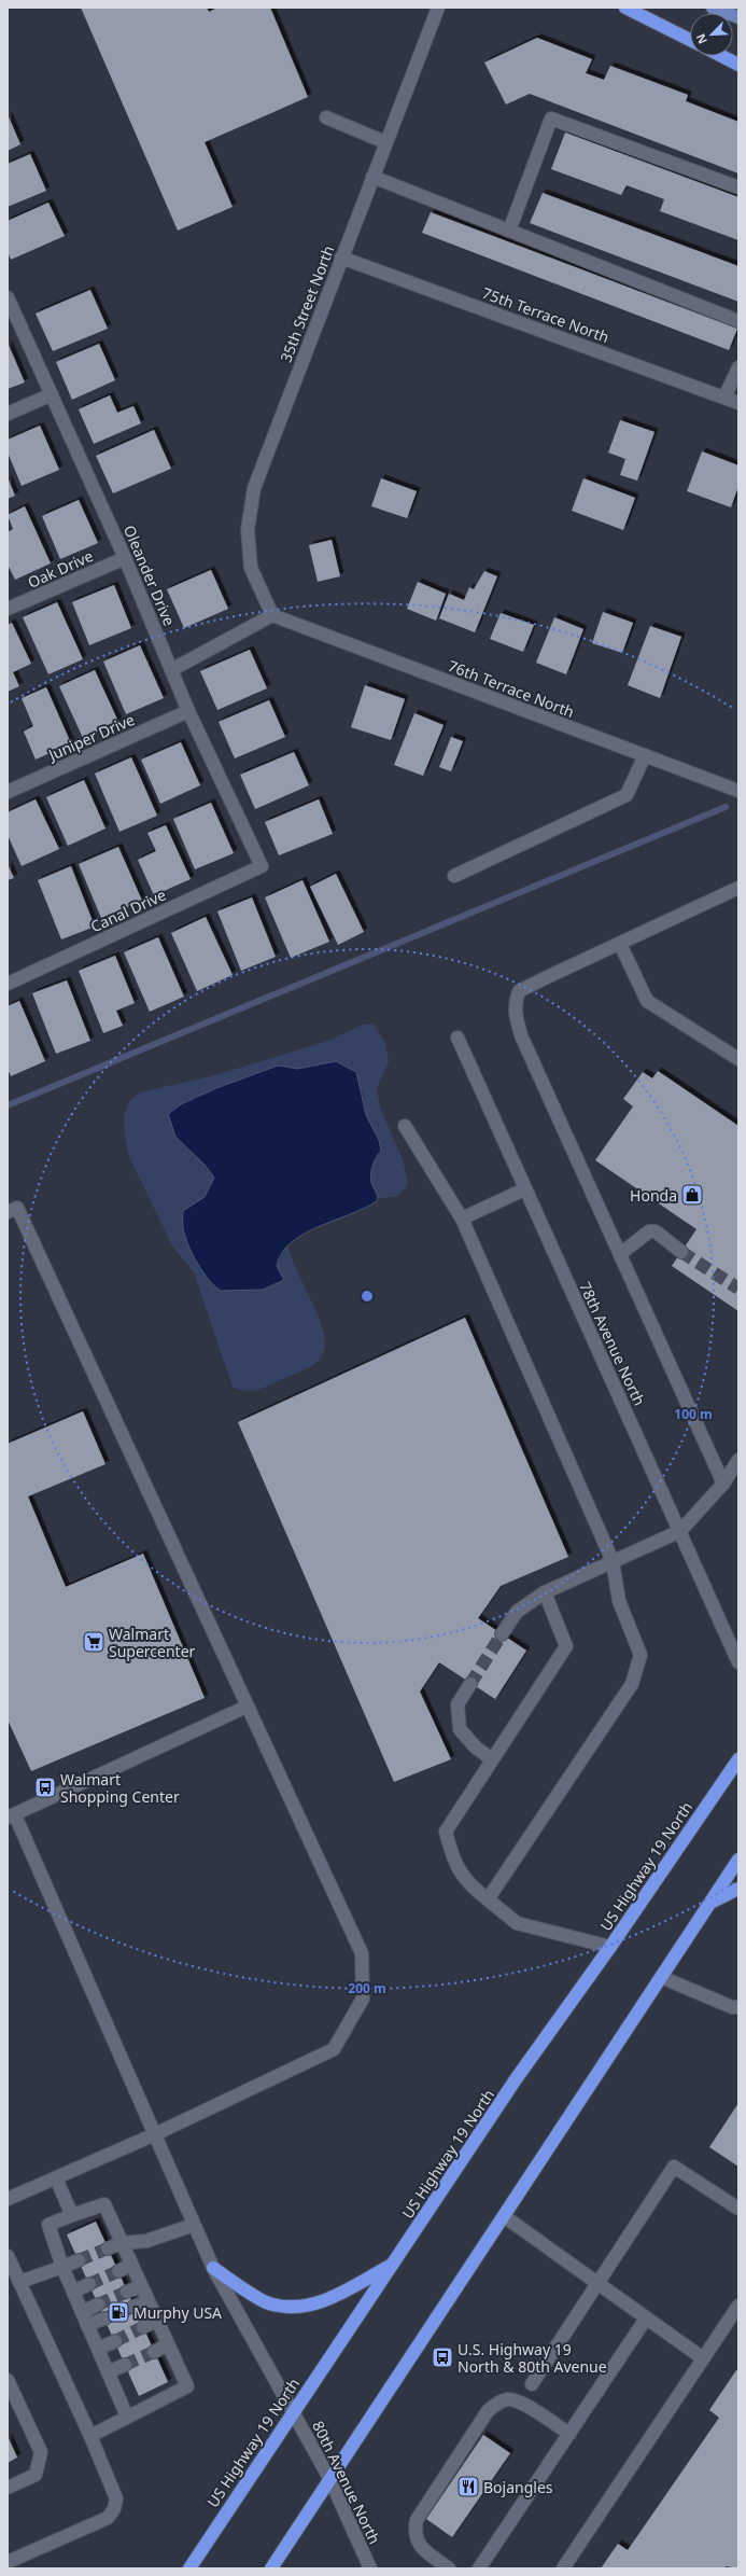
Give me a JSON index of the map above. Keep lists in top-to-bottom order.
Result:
{
  "streets": {
    "highway": ["US Highway 19 North"],
    "street": [
      "35th Street North",
      "75th Terrace North",
      "Oak Drive",
      "Oleander Drive",
      "76th Terrace North",
      "Juniper Drive",
      "Canal Drive",
      "78th Avenue North",
      "80th Avenue North"
    ]
  },
  "crossings": [
    ["35th Street North", "75th Terrace North"],
    ["35th Street North", "76th Terrace North"],
    ["Oak Drive", "Oleander Drive"],
    ["Oleander Drive", "Juniper Drive"],
    ["Oleander Drive", "Canal Drive"],
    ["US Highway 19 North", "80th Avenue North"]
  ],
  "places": {
    "shop": ["Honda"],
    "supermarket": ["Walmart Supercenter"],
    "bus stop": ["Walmart Shopping Center", "U.S. Highway 19 North & 80th Avenue"],
    "fuel station": ["Murphy USA"],
    "restaurant": ["Bojangles"]
  },
  "north": "bottom left",
  "rings": ["100 m", "200 m"]
}
